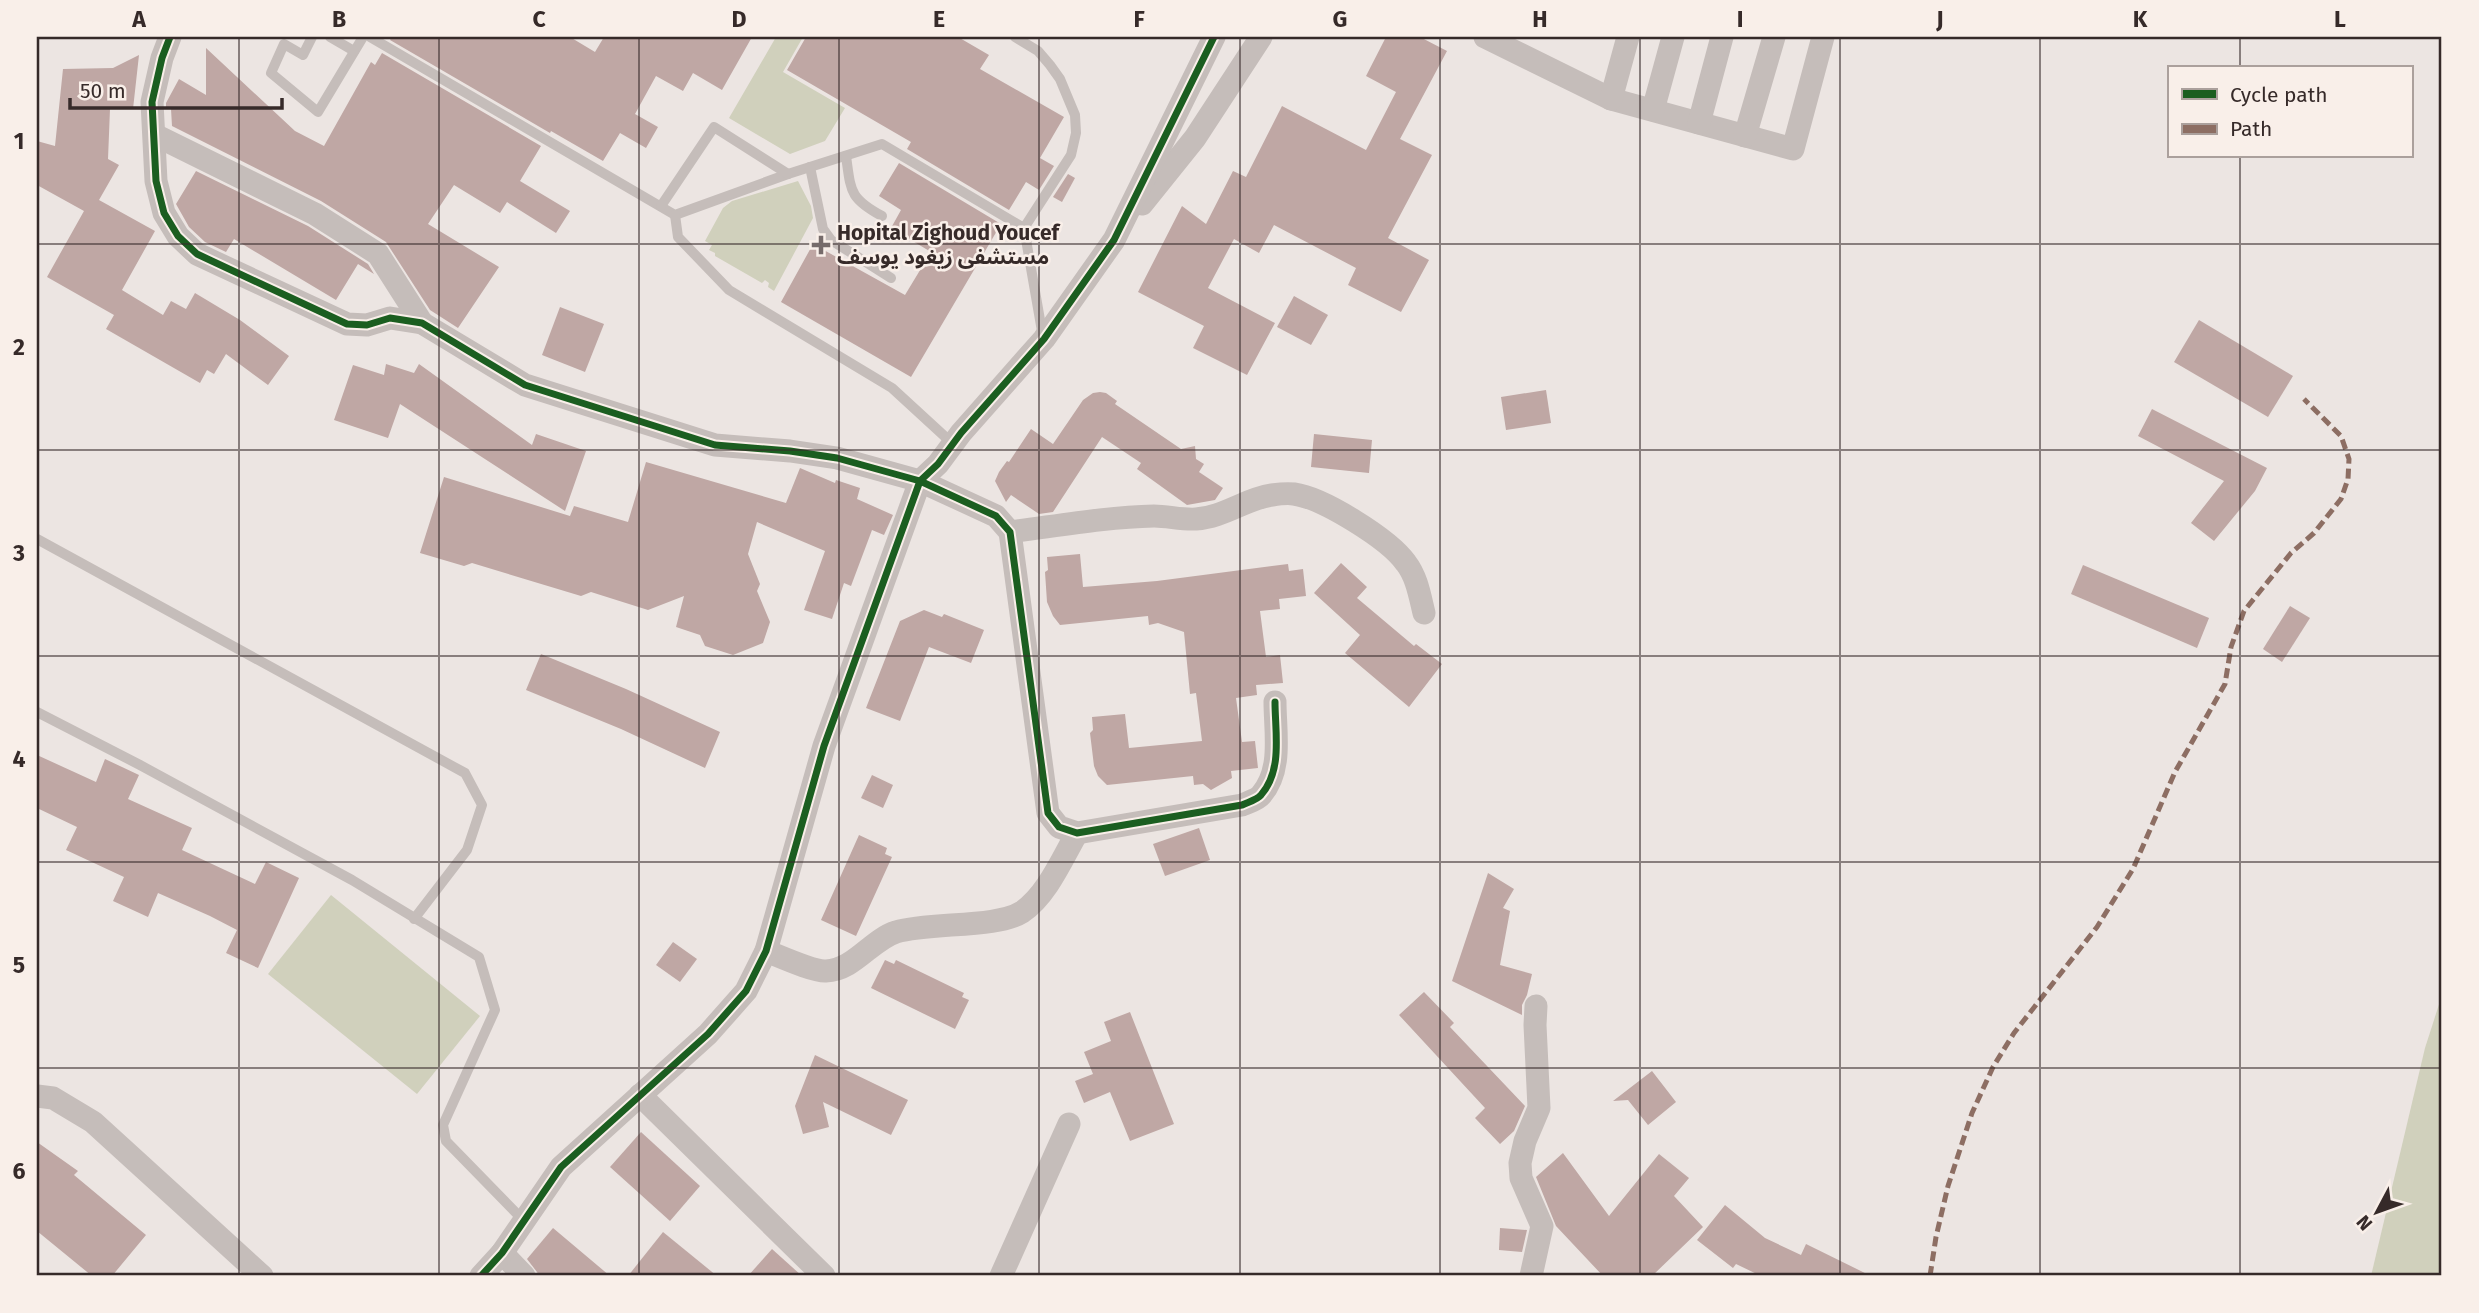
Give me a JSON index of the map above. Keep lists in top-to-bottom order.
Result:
{
  "places": {
    "health": ["Hopital Zighoud Youcef مستشفى زيغود يوسف"]
  },
  "legend": ["Cycle path", "Path"],
  "scale_bar": "50 m",
  "north": "bottom left",
  "grid": {
    "columns": [
      "A",
      "B",
      "C",
      "D",
      "E",
      "F",
      "G",
      "H",
      "I",
      "J",
      "K",
      "L"
    ],
    "rows": [
      "1",
      "2",
      "3",
      "4",
      "5",
      "6"
    ]
  }
}
